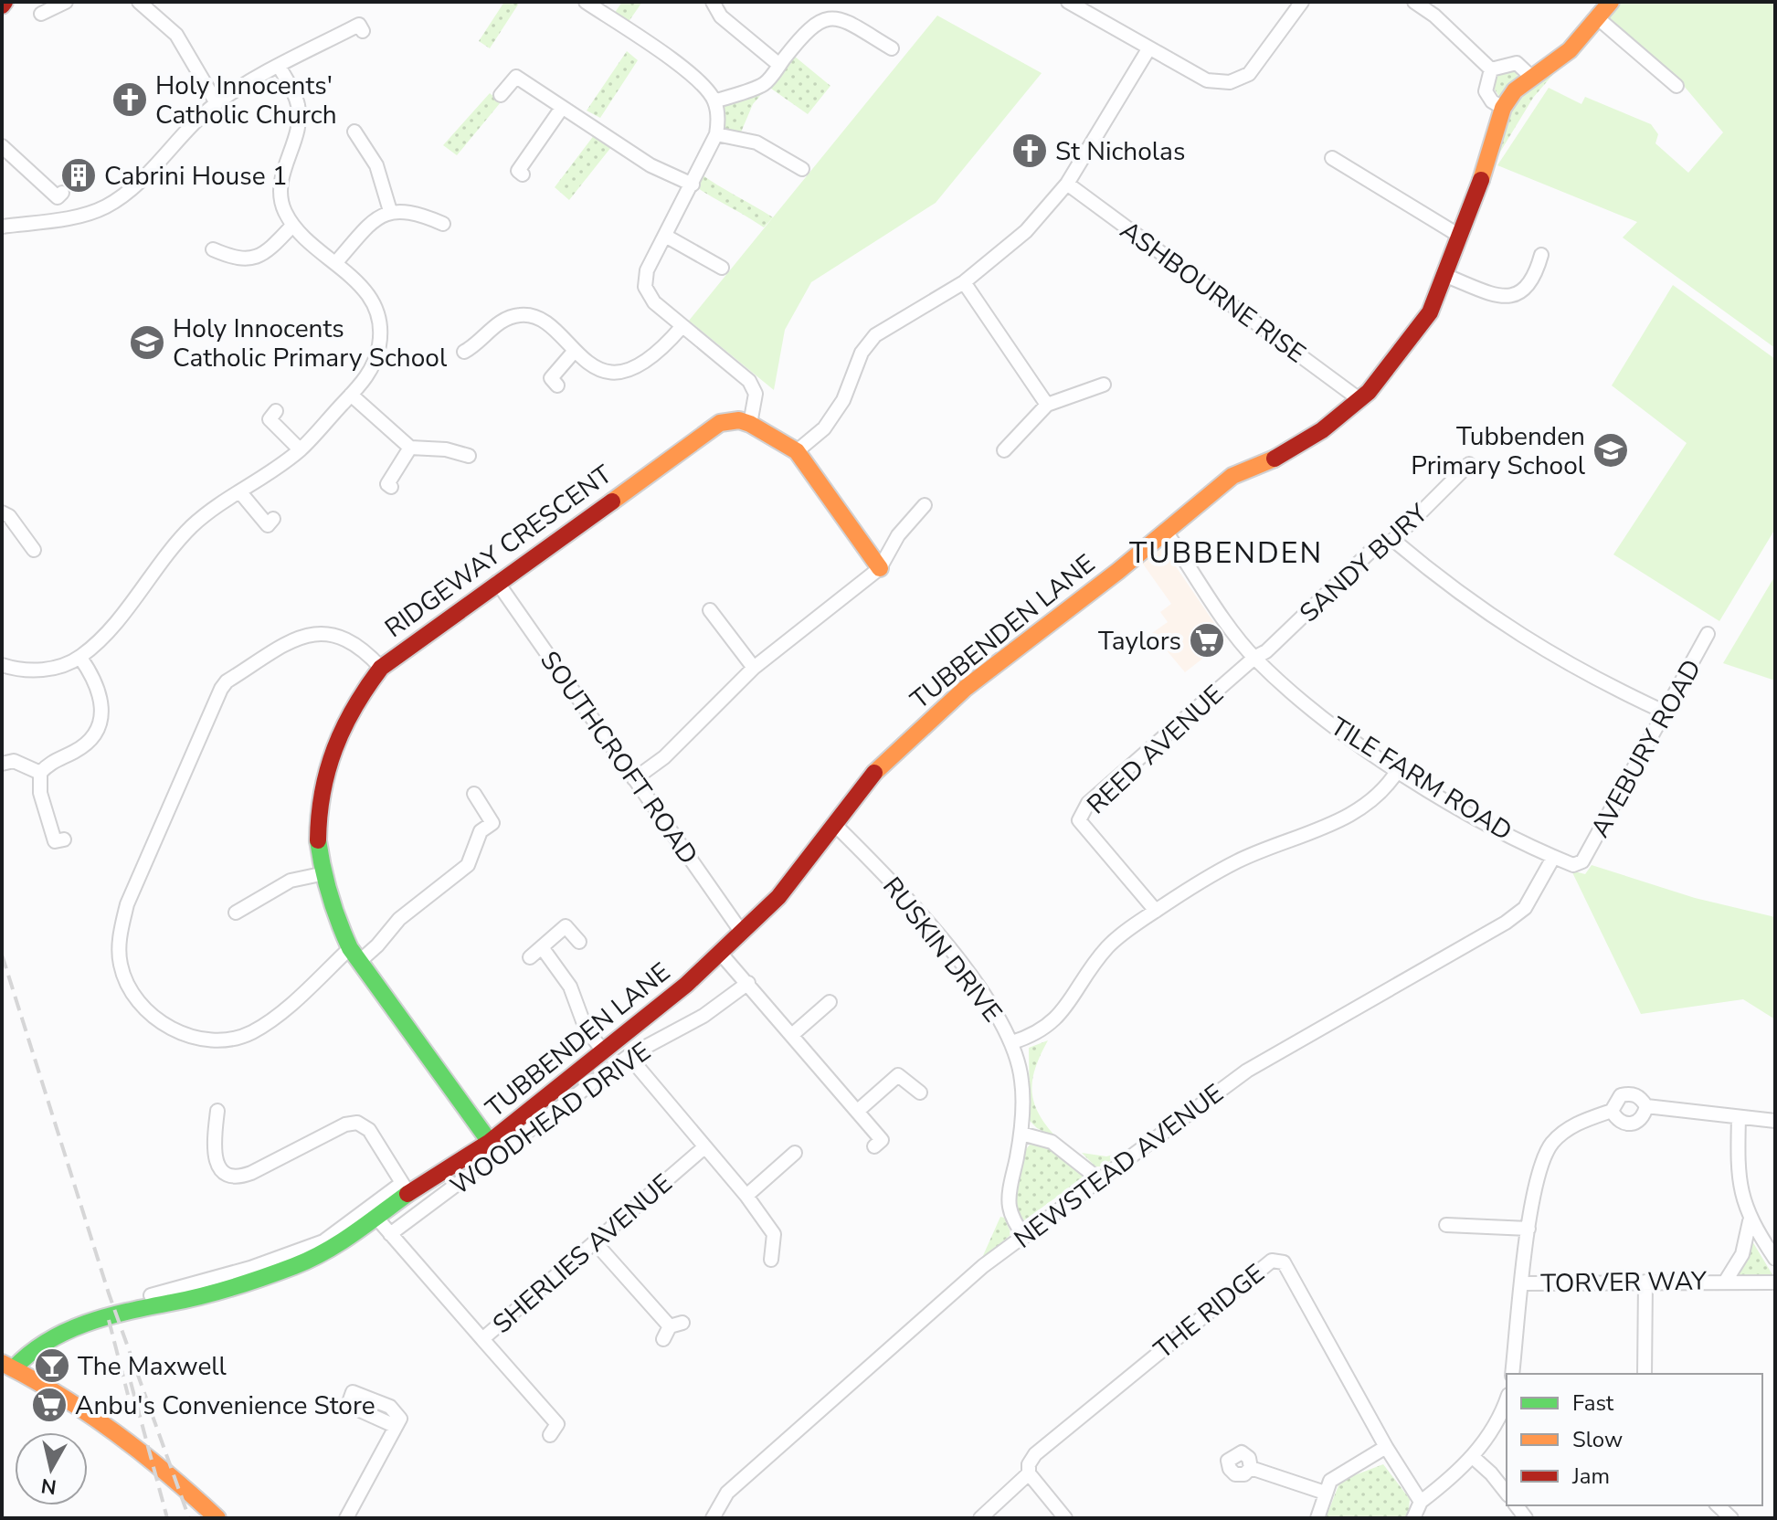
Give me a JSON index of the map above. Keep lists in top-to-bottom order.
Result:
{
  "streets": {
    "street": [
      "ASHBOURNE RISE",
      "RIDGEWAY CRESCENT",
      "SANDY BURY",
      "TUBBENDEN LANE",
      "AVEBURY ROAD",
      "REED AVENUE",
      "SOUTHCROFT ROAD",
      "TILE FARM ROAD",
      "RUSKIN DRIVE",
      "WOODHEAD DRIVE",
      "NEWSTEAD AVENUE",
      "SHERLIES AVENUE",
      "TORVER WAY",
      "THE RIDGE"
    ]
  },
  "crossings": [
    ["ASHBOURNE RISE", "TUBBENDEN LANE"],
    ["RIDGEWAY CRESCENT", "TUBBENDEN LANE"],
    ["RIDGEWAY CRESCENT", "SOUTHCROFT ROAD"],
    ["SANDY BURY", "REED AVENUE"],
    ["SANDY BURY", "TILE FARM ROAD"],
    ["TUBBENDEN LANE", "SOUTHCROFT ROAD"],
    ["TUBBENDEN LANE", "TILE FARM ROAD"],
    ["TUBBENDEN LANE", "RUSKIN DRIVE"],
    ["TUBBENDEN LANE", "SHERLIES AVENUE"],
    ["AVEBURY ROAD", "TILE FARM ROAD"],
    ["REED AVENUE", "TILE FARM ROAD"],
    ["TILE FARM ROAD", "NEWSTEAD AVENUE"],
    ["RUSKIN DRIVE", "NEWSTEAD AVENUE"],
    ["WOODHEAD DRIVE", "SHERLIES AVENUE"]
  ],
  "districts": ["TUBBENDEN"],
  "places": {
    "church": ["Holy Innocents' Catholic Church", "St Nicholas"],
    "building": ["Cabrini House 1"],
    "school or university": ["Holy Innocents Catholic Primary School", "Tubbenden Primary School"],
    "supermarket": ["Taylors", "Anbu's Convenience Store"],
    "bar": ["The Maxwell"]
  },
  "legend": ["Fast", "Slow", "Jam"],
  "north": "bottom"
}
